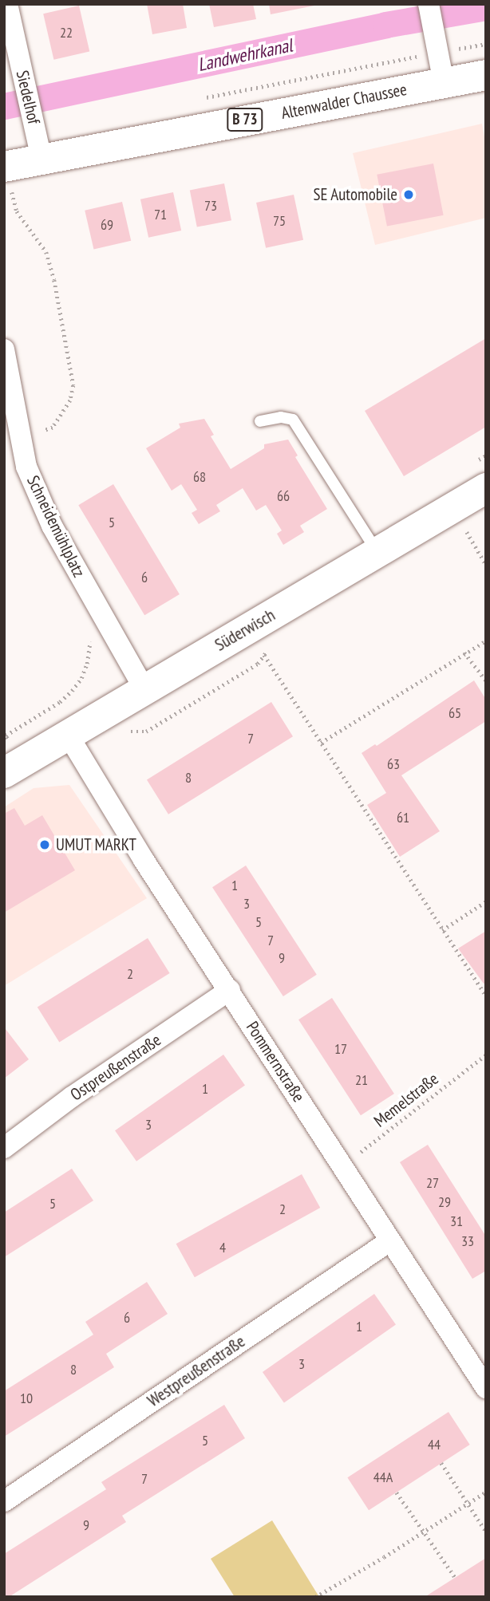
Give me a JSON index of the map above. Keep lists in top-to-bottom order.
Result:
{
  "streets": {
    "street": [
      "Siedelhof",
      "Altenwalder Chaussee",
      "B 73",
      "Schneidemühlplatz",
      "Süderwisch",
      "Pommernstraße",
      "Ostpreußenstraße",
      "Westpreußenstraße"
    ],
    "path": ["Memelstraße"]
  },
  "crossings": [
    ["Siedelhof", "Altenwalder Chaussee"],
    ["Schneidemühlplatz", "Süderwisch"],
    ["Süderwisch", "Pommernstraße"],
    ["Pommernstraße", "Ostpreußenstraße"],
    ["Pommernstraße", "Memelstraße"],
    ["Pommernstraße", "Westpreußenstraße"]
  ],
  "water": ["Landwehrkanal"],
  "places": ["SE Automobile", "UMUT MARKT"],
  "house_numbers": [
    "22",
    "73",
    "71",
    "75",
    "69",
    "68",
    "66",
    "5",
    "6",
    "65",
    "7",
    "63",
    "8",
    "61",
    "1",
    "3",
    "5",
    "7",
    "9",
    "2",
    "17",
    "21",
    "1",
    "3",
    "27",
    "29",
    "5",
    "2",
    "31",
    "33",
    "4",
    "6",
    "1",
    "3",
    "8",
    "10",
    "5",
    "44",
    "44A",
    "7",
    "9"
  ]
}
